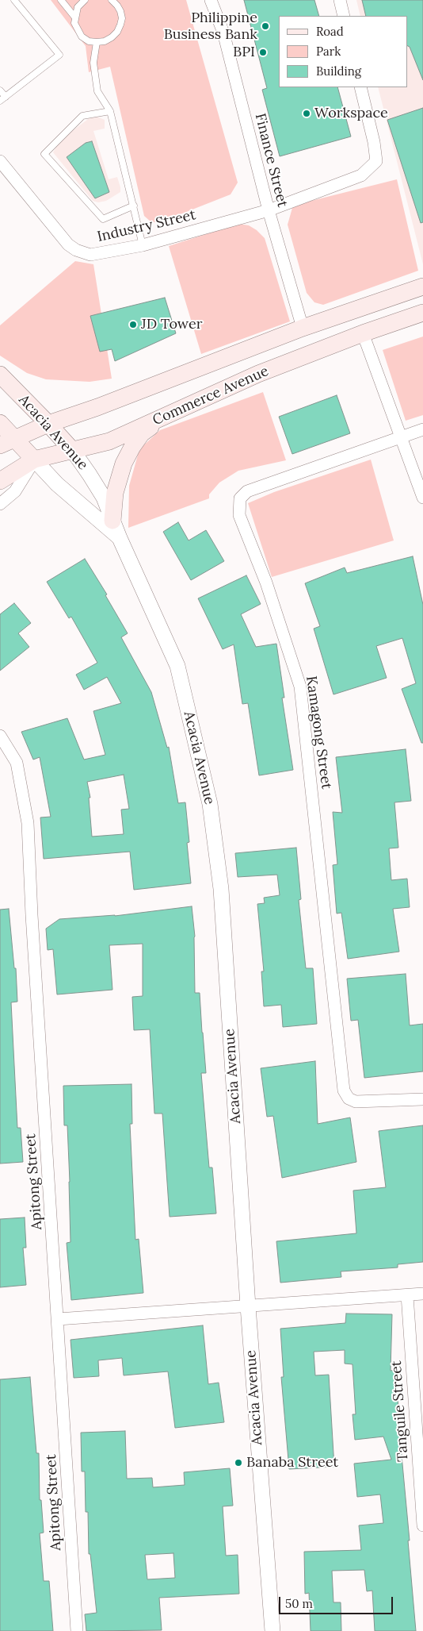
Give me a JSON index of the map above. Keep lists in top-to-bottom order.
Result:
{
  "streets": {
    "main road": ["Commerce Avenue", "Acacia Avenue"],
    "street": [
      "Finance Street",
      "Industry Street",
      "Kamagong Street",
      "Apitong Street",
      "Tanguile Street"
    ]
  },
  "crossings": [
    ["Finance Street", "Industry Street"],
    ["Finance Street", "Commerce Avenue"],
    ["Commerce Avenue", "Acacia Avenue"]
  ],
  "places": [
    "Philippine Business Bank",
    "BPI",
    "Workspace",
    "JD Tower",
    "Banaba Street"
  ],
  "legend": ["Road", "Park", "Building"],
  "scale_bar": "50 m"
}
